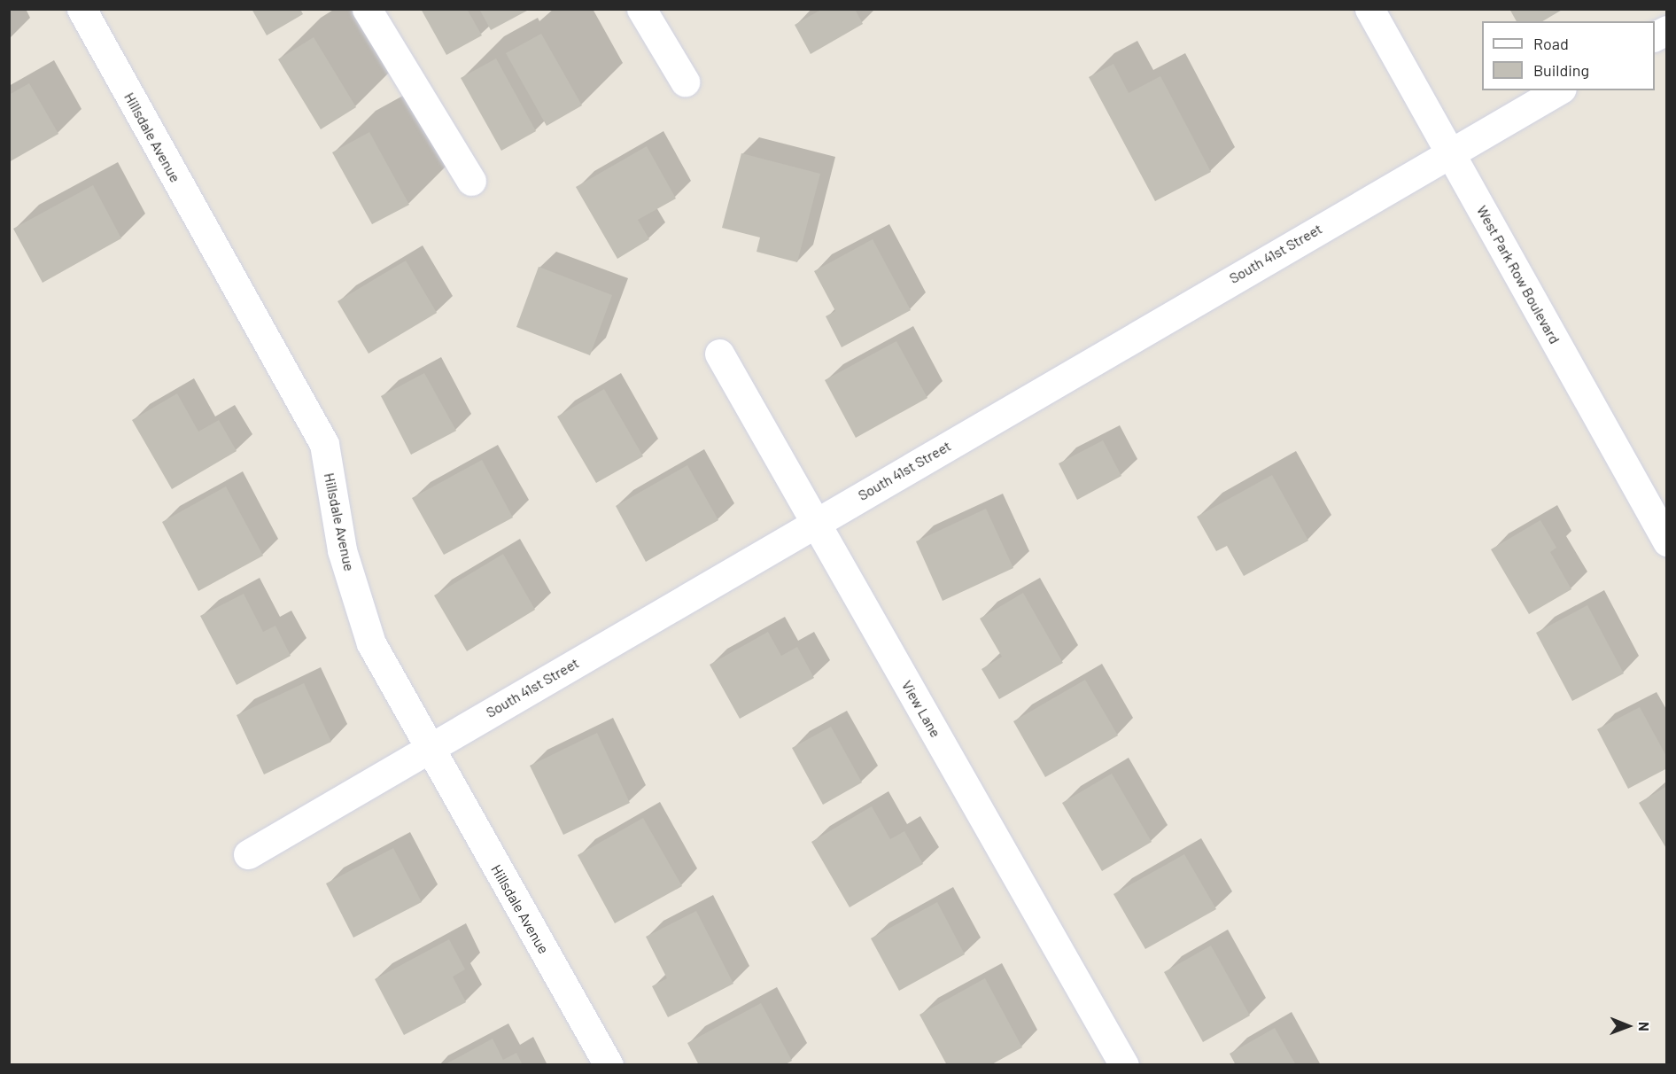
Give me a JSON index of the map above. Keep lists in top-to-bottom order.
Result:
{
  "streets": {
    "street": [
      "Hillsdale Avenue",
      "South 41st Street",
      "West Park Row Boulevard",
      "View Lane"
    ]
  },
  "crossings": [
    ["Hillsdale Avenue", "South 41st Street"],
    ["South 41st Street", "West Park Row Boulevard"],
    ["South 41st Street", "View Lane"]
  ],
  "legend": ["Road", "Building"],
  "north": "right"
}
